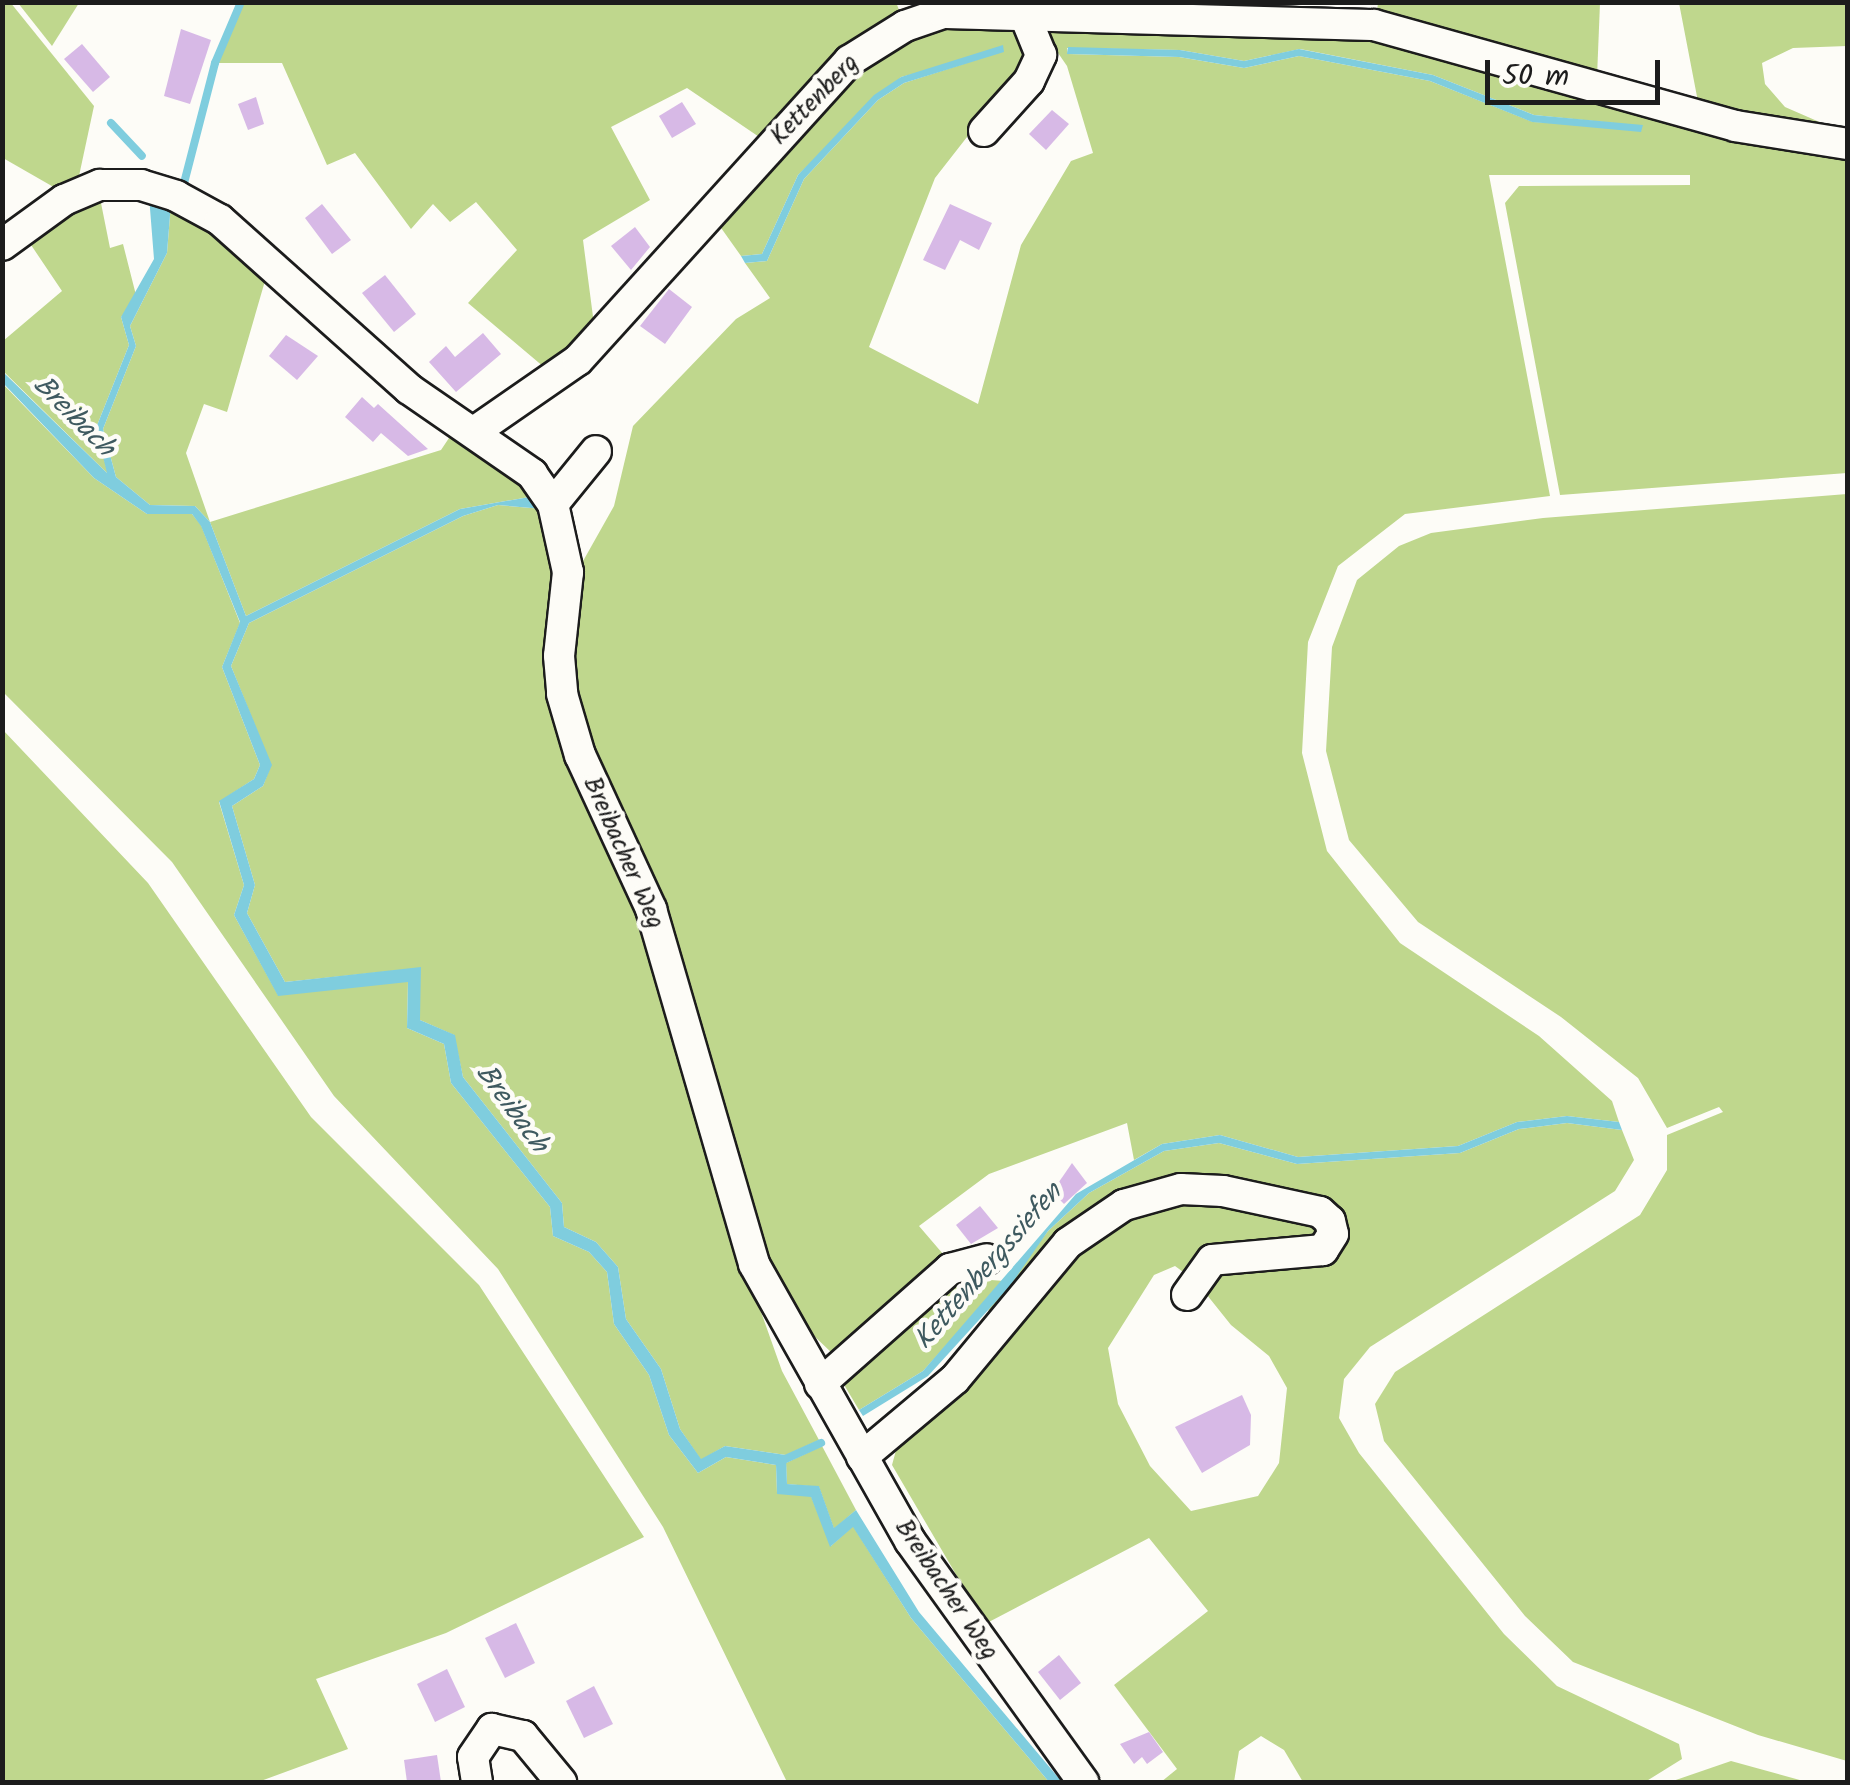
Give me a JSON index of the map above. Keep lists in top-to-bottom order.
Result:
{
  "streets": {
    "street": ["Kettenberg", "Breibacher Weg"]
  },
  "crossings": [
    ["Kettenberg", "Breibacher Weg"]
  ],
  "water": ["Breibach", "Kettenbergssiefen"],
  "scale_bar": "50 m"
}
